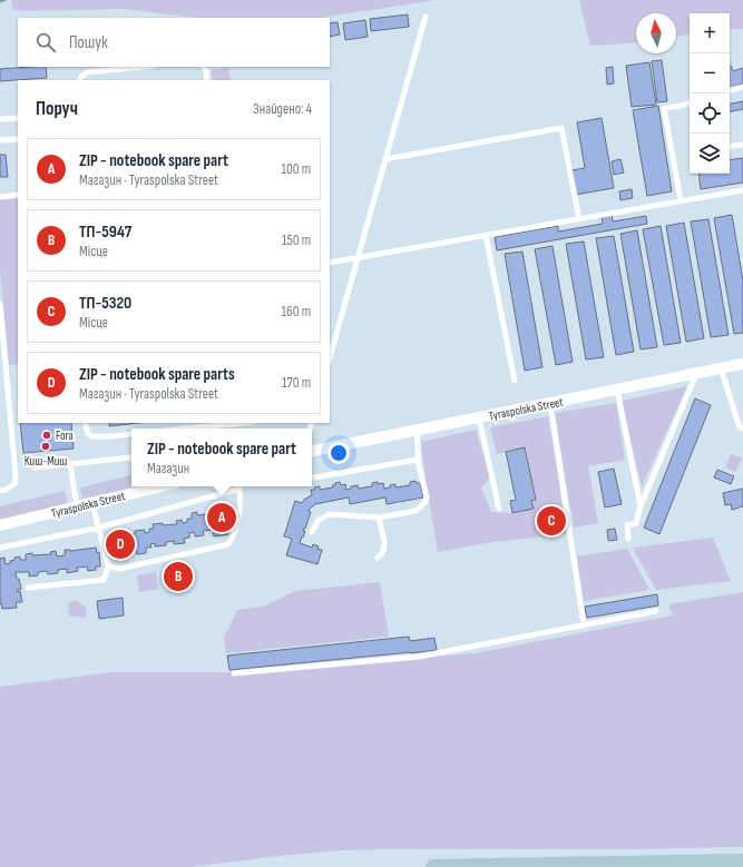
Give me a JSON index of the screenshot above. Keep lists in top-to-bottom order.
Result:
{
  "streets": {
    "street": ["Tyraspolska Street"]
  },
  "places": ["Fora", "Киш-Миш"],
  "north": "top",
  "page": {
    "map_buttons": ["+", "−"],
    "search": "Пошук",
    "heading": ["Поруч", "Знайдено: 4"],
    "list": [
      {
        "mark": "A",
        "name": "ZIP - notebook spare part",
        "note": "Магазин · Tyraspolska Street",
        "value": "100 m"
      },
      {
        "mark": "B",
        "name": "ТП-5947",
        "note": "Місце",
        "value": "150 m"
      },
      {
        "mark": "C",
        "name": "ТП-5320",
        "note": "Місце",
        "value": "160 m"
      },
      {
        "mark": "D",
        "name": "ZIP - notebook spare parts",
        "note": "Магазин · Tyraspolska Street",
        "value": "170 m"
      }
    ],
    "popup": ["ZIP - notebook spare part", "Магазин"],
    "pins": [
      "A",
      "C",
      "D",
      "B"
    ]
  }
}
